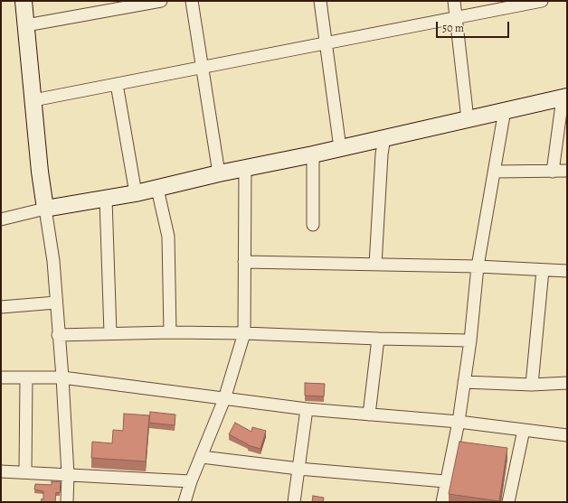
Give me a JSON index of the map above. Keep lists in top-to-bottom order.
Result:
{
  "scale_bar": "50 m"
}
